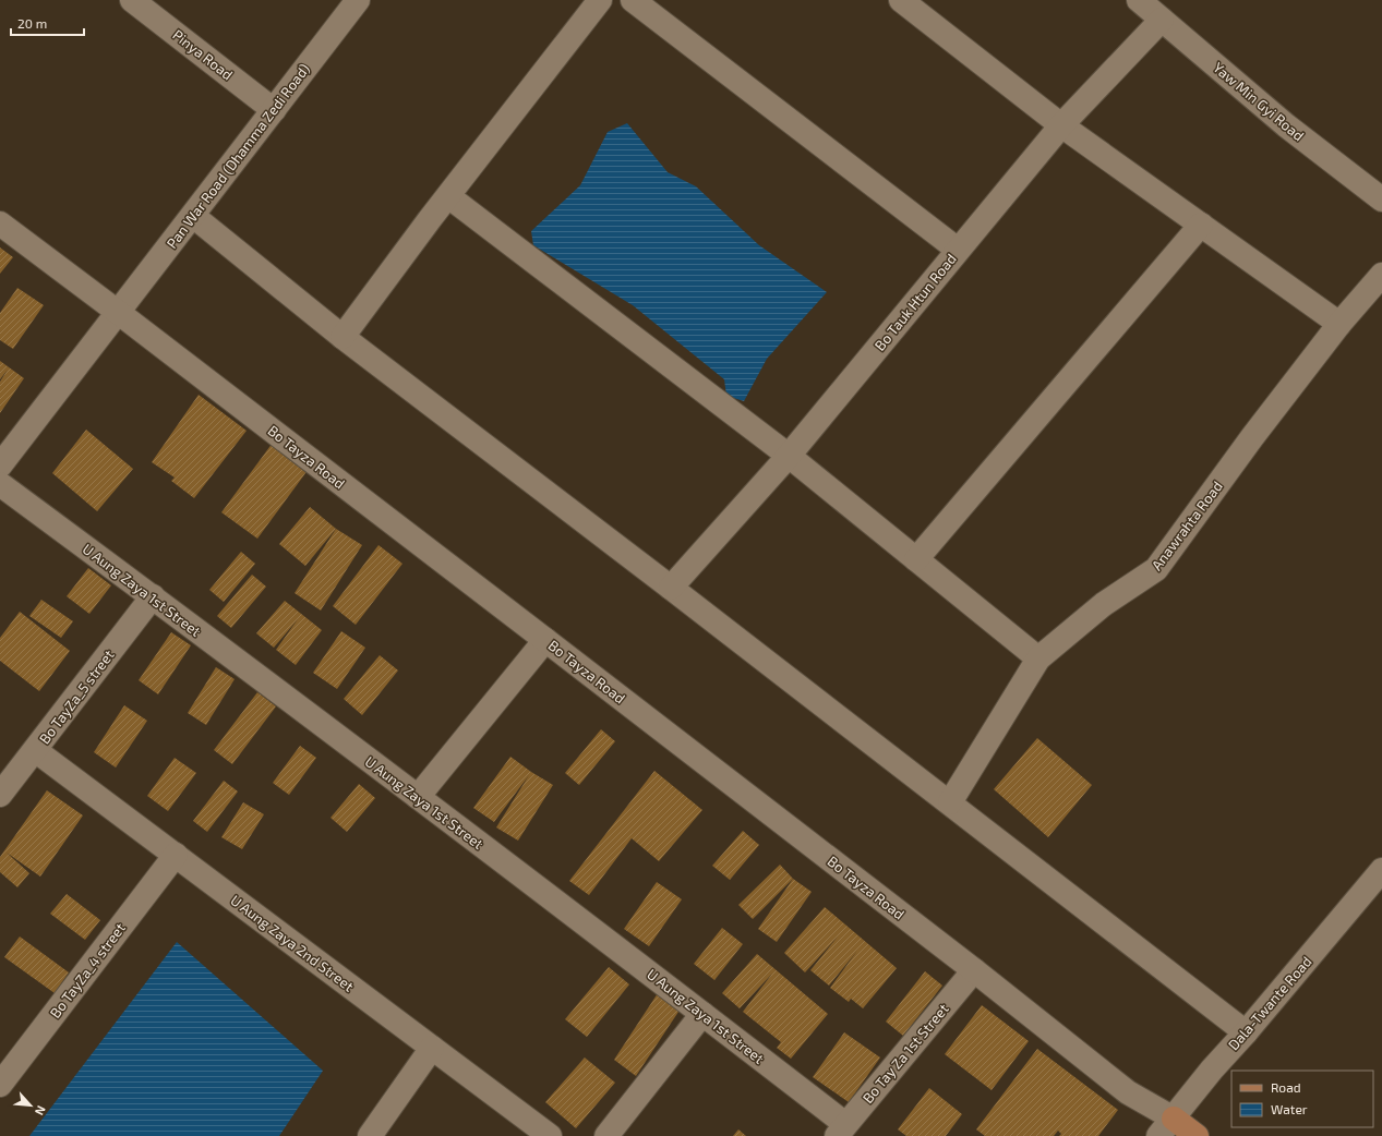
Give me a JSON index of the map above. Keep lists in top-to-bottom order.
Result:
{
  "streets": {
    "street": [
      "Pinya Road",
      "Yaw Min Gyi Road",
      "Pan War Road (Dhamma Zedi Road)",
      "Bo Tauk Htun Road",
      "Bo Tayza Road",
      "Anawrahta Road",
      "U Aung Zaya 1st Street",
      "Bo TayZa_5 street",
      "U Aung Zaya 2nd Street",
      "Bo TayZa_4 street",
      "Dala-Twante Road",
      "Bo Tay Za 1st Street"
    ]
  },
  "crossings": [
    ["Pinya Road", "Pan War Road (Dhamma Zedi Road)"],
    ["Yaw Min Gyi Road", "Bo Tauk Htun Road"],
    ["Pan War Road (Dhamma Zedi Road)", "Bo Tayza Road"],
    ["Bo Tayza Road", "Dala-Twante Road"],
    ["Bo Tayza Road", "Bo Tay Za 1st Street"],
    ["U Aung Zaya 1st Street", "Bo TayZa_5 street"],
    ["U Aung Zaya 1st Street", "Bo Tay Za 1st Street"],
    ["Bo TayZa_5 street", "U Aung Zaya 2nd Street"],
    ["U Aung Zaya 2nd Street", "Bo TayZa_4 street"]
  ],
  "legend": ["Road", "Water"],
  "scale_bar": "20 m",
  "north": "bottom right"
}
